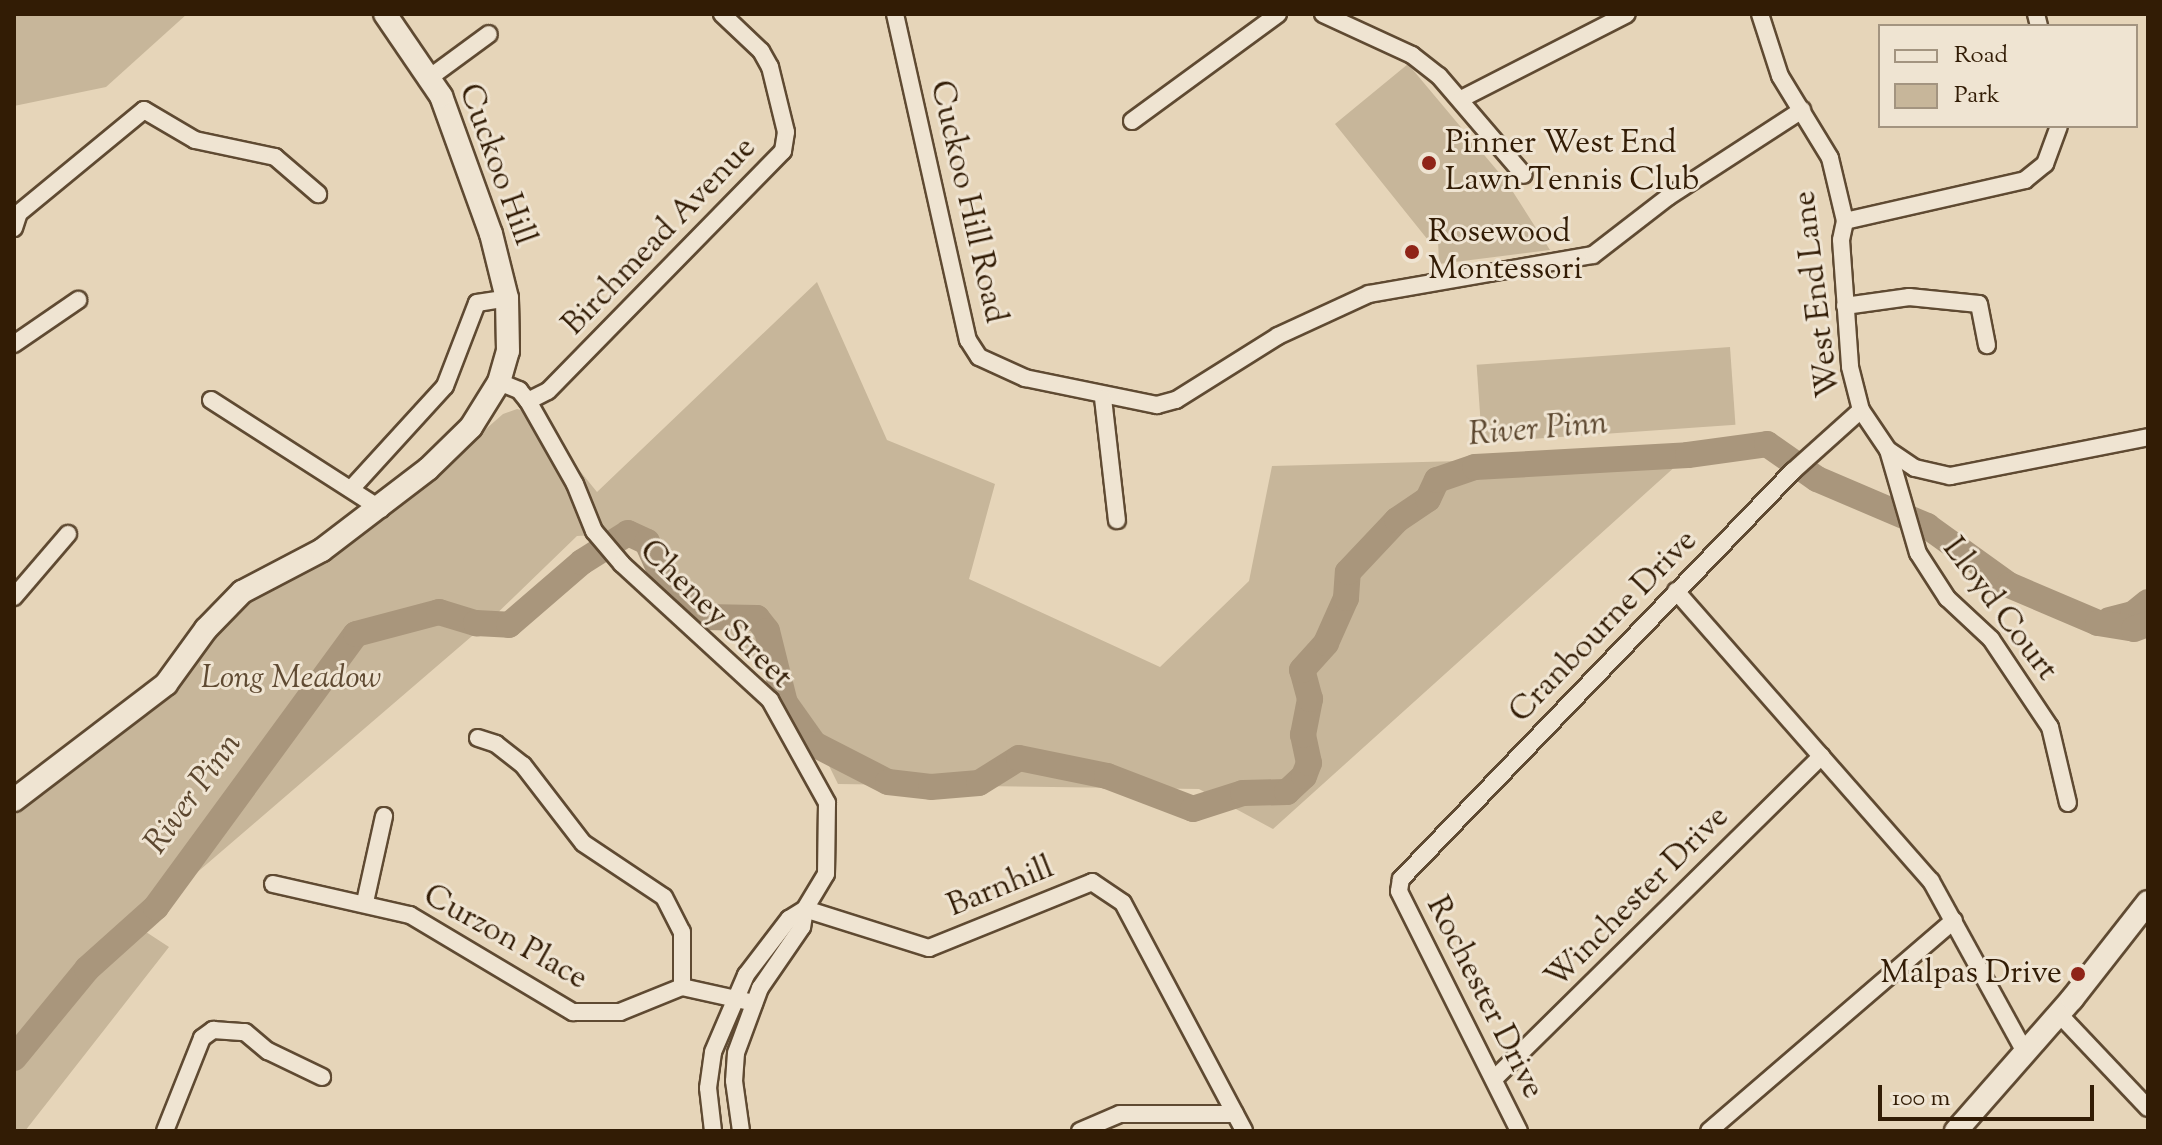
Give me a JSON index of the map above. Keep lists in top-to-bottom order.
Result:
{
  "streets": {
    "main road": ["Cuckoo Hill"],
    "street": [
      "Cuckoo Hill Road",
      "Birchmead Avenue",
      "West End Lane",
      "Lloyd Court",
      "Cheney Street",
      "Cranbourne Drive",
      "Barnhill",
      "Winchester Drive",
      "Curzon Place",
      "Rochester Drive"
    ]
  },
  "crossings": [
    ["Cuckoo Hill", "Cheney Street"],
    ["Cuckoo Hill Road", "West End Lane"],
    ["Birchmead Avenue", "Cheney Street"],
    ["West End Lane", "Lloyd Court"],
    ["West End Lane", "Cranbourne Drive"],
    ["Cheney Street", "Barnhill"],
    ["Cranbourne Drive", "Rochester Drive"],
    ["Winchester Drive", "Rochester Drive"]
  ],
  "water": ["River Pinn"],
  "parks": ["Long Meadow"],
  "places": ["Pinner West End Lawn Tennis Club", "Rosewood Montessori", "Malpas Drive"],
  "legend": ["Road", "Park"],
  "scale_bar": "100 m"
}
